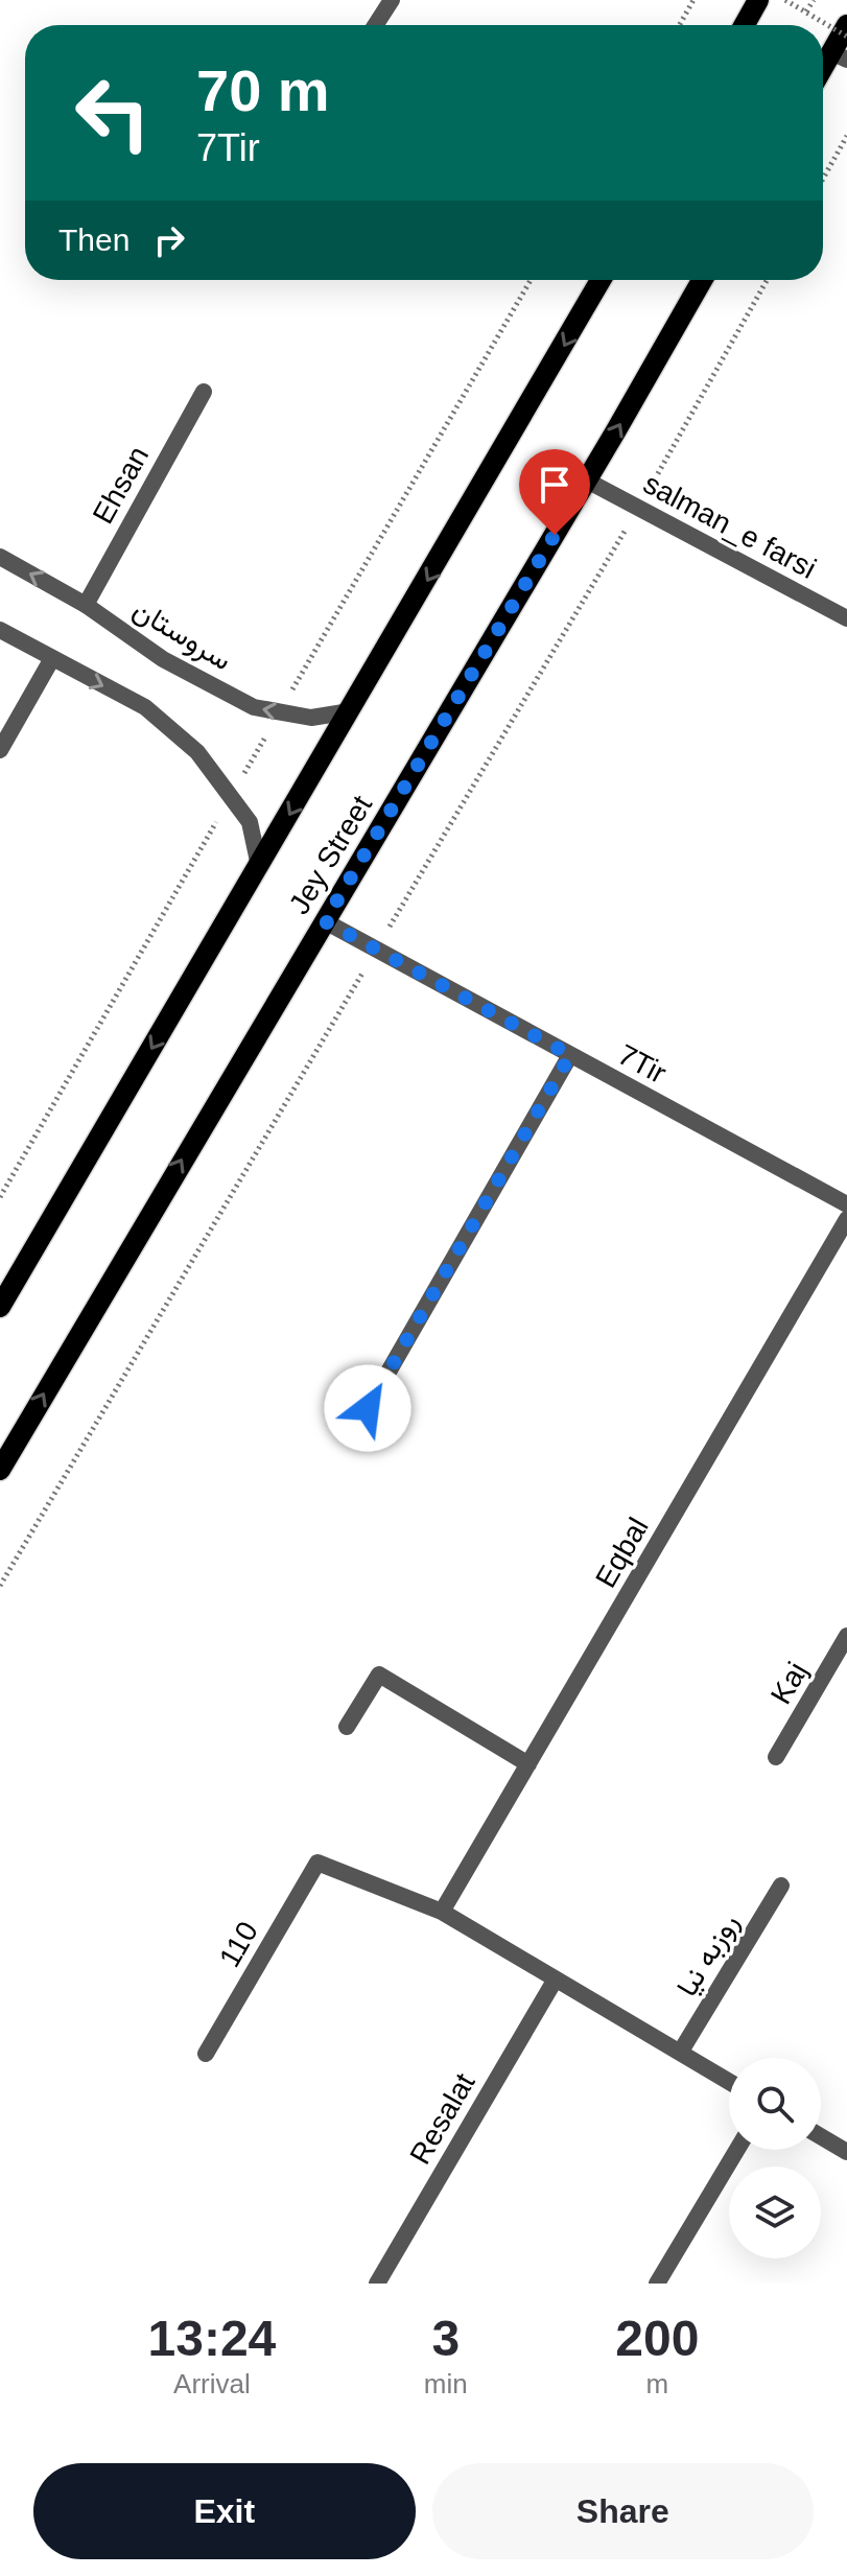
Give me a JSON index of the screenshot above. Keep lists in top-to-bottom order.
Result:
{
  "streets": {
    "main road": ["Jey Street"],
    "street": [
      "Ehsan",
      "salman_e farsi",
      "سروستان",
      "7Tir",
      "Eqbal",
      "Kaj",
      "110",
      "روزبه نیا",
      "Resalat"
    ]
  },
  "crossings": [
    ["Ehsan", "سروستان"],
    ["salman_e farsi", "Jey Street"],
    ["سروستان", "Jey Street"],
    ["Jey Street", "7Tir"],
    ["Eqbal", "110"]
  ],
  "page": {
    "turn": ["70 m", "7Tir"],
    "then": "Then",
    "eta": [
      "13:24",
      "Arrival",
      "3",
      "min",
      "200",
      "m"
    ],
    "buttons": ["Exit", "Share"]
  }
}
